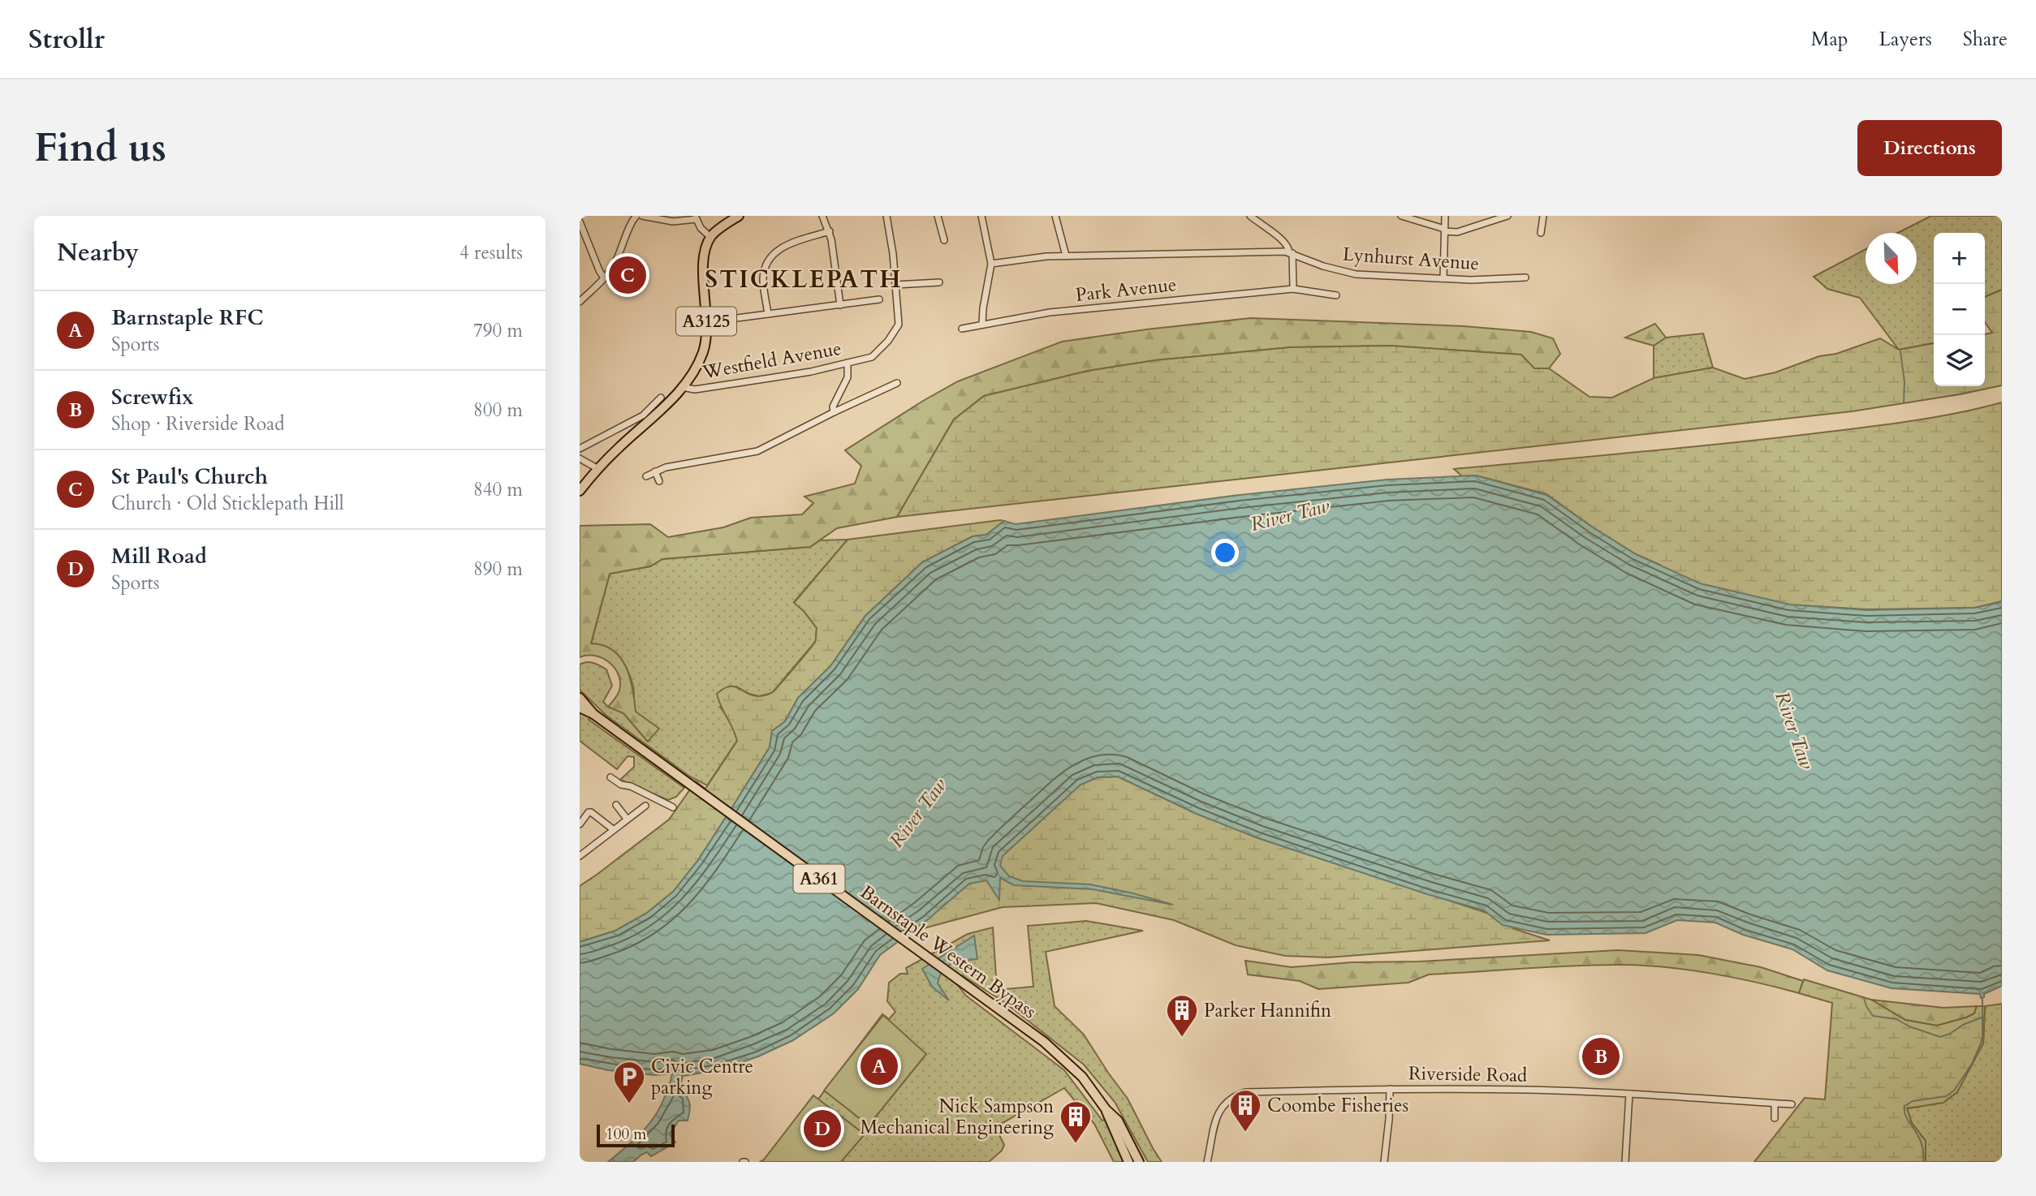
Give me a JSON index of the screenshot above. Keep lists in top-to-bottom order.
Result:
{
  "streets": {
    "main road": ["A3125", "A361", "Barnstaple Western Bypass"],
    "street": [
      "Lynhurst Avenue",
      "Park Avenue",
      "Westfield Avenue",
      "Riverside Road"
    ]
  },
  "crossings": [
    ["A3125", "Westfield Avenue"]
  ],
  "districts": ["STICKLEPATH"],
  "water": ["River Taw"],
  "places": {
    "building": ["Parker Hannifin", "Coombe Fisheries", "Nick Sampson Mechanical Engineering"],
    "parking": ["Civic Centre parking"]
  },
  "scale_bar": "100 m",
  "north": "bottom right",
  "page": {
    "header": "Strollr",
    "nav": ["Map", "Layers", "Share"],
    "buttons": "Directions",
    "title": "Find us",
    "heading": ["Nearby", "4 results"],
    "map_buttons": ["+", "−"],
    "pins": [
      "C",
      "B",
      "A",
      "D"
    ],
    "list": [
      {
        "mark": "A",
        "name": "Barnstaple RFC",
        "note": "Sports",
        "value": "790 m"
      },
      {
        "mark": "B",
        "name": "Screwfix",
        "note": "Shop · Riverside Road",
        "value": "800 m"
      },
      {
        "mark": "C",
        "name": "St Paul's Church",
        "note": "Church · Old Sticklepath Hill",
        "value": "840 m"
      },
      {
        "mark": "D",
        "name": "Mill Road",
        "note": "Sports",
        "value": "890 m"
      }
    ],
    "scale": "100 m"
  }
}
